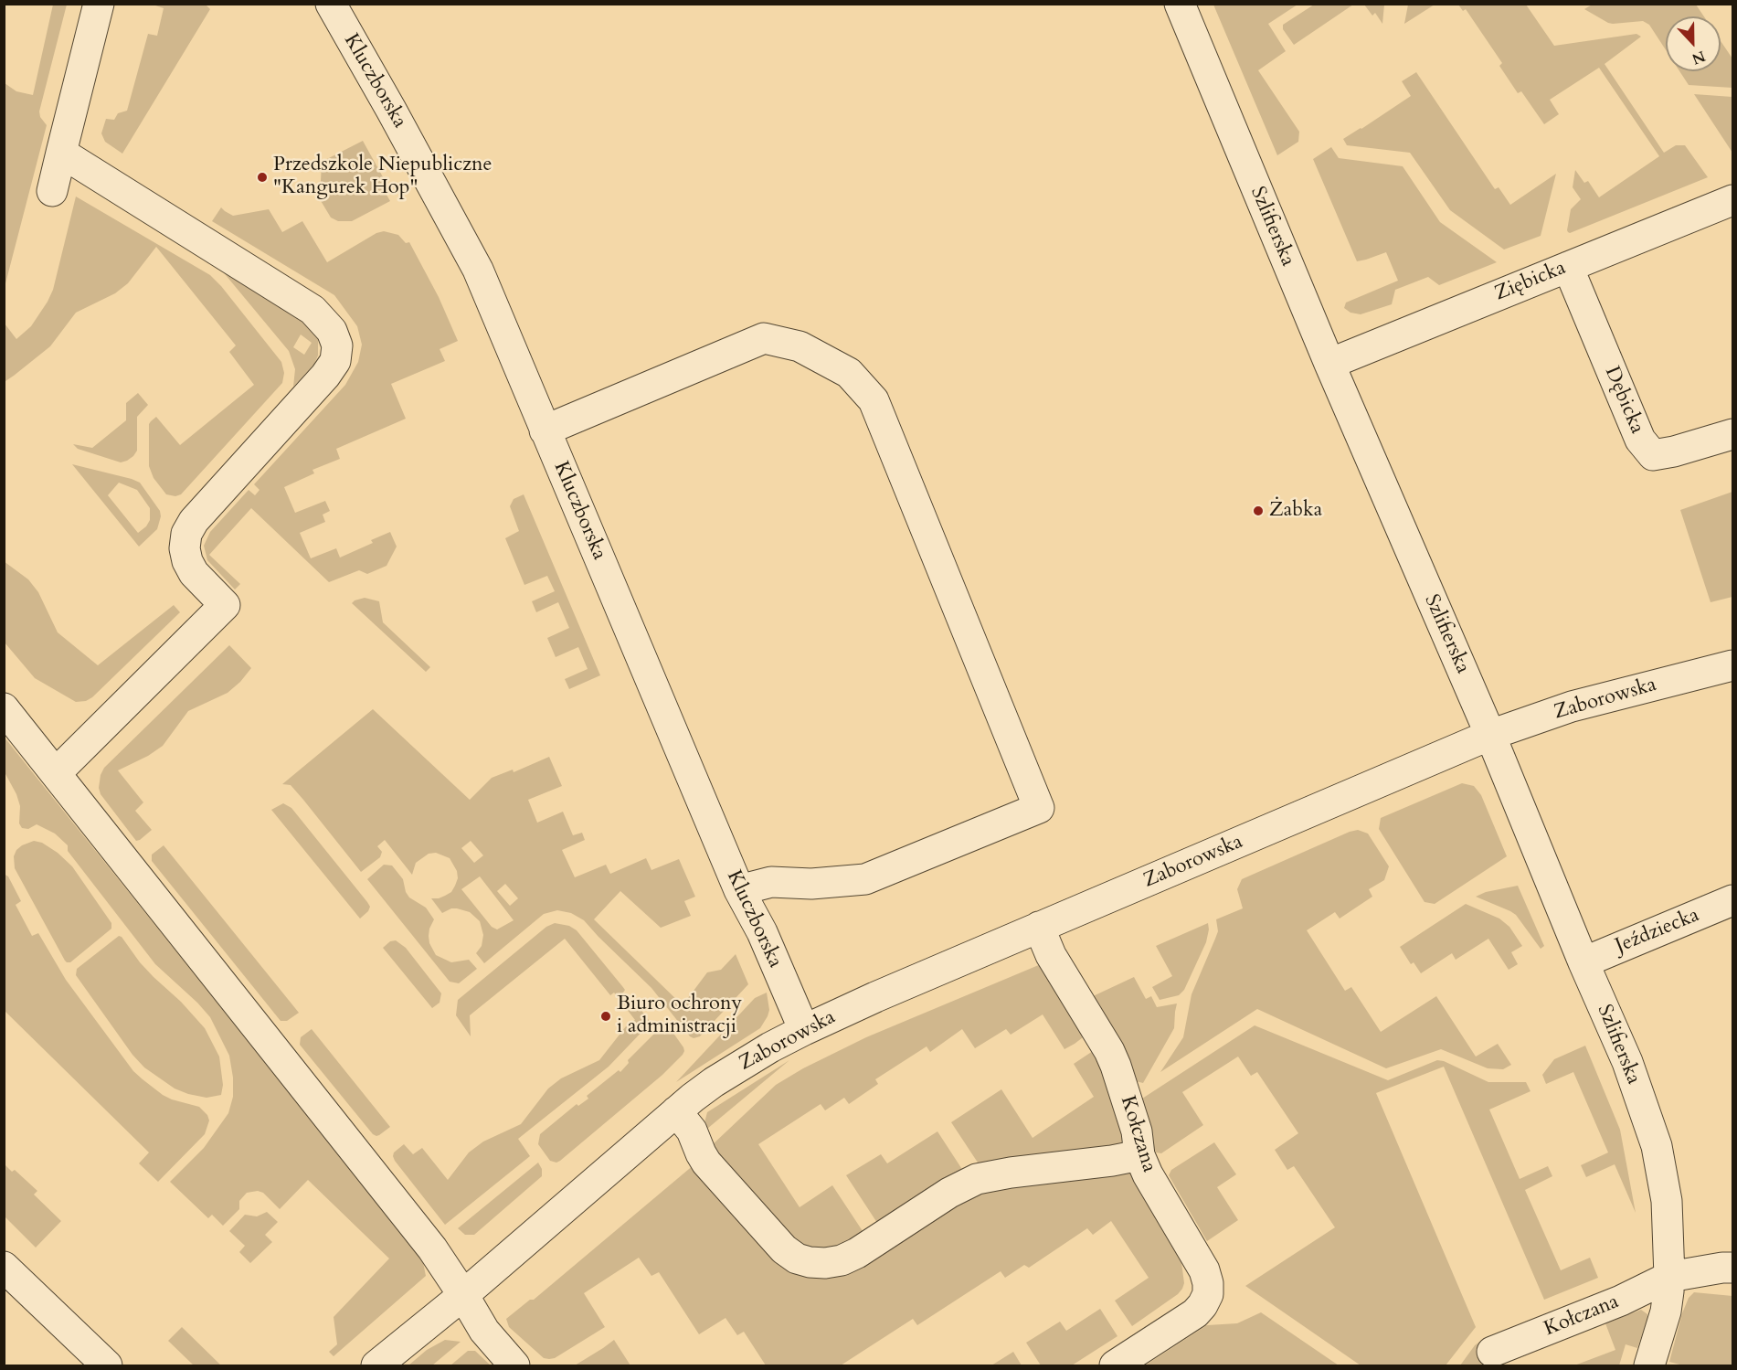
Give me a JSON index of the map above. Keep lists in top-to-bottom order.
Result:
{
  "streets": {
    "street": [
      "Kluczborska",
      "Szlifierska",
      "Ziębicka",
      "Dębicka",
      "Zaborowska",
      "Jeździecka",
      "Kołczana"
    ]
  },
  "crossings": [
    ["Kluczborska", "Zaborowska"],
    ["Szlifierska", "Ziębicka"],
    ["Szlifierska", "Zaborowska"],
    ["Szlifierska", "Jeździecka"],
    ["Szlifierska", "Kołczana"],
    ["Ziębicka", "Dębicka"],
    ["Zaborowska", "Kołczana"]
  ],
  "places": ["Przedszkole Niepubliczne \"Kangurek Hop\"", "Żabka", "Biuro ochrony i administracji"],
  "north": "bottom"
}
